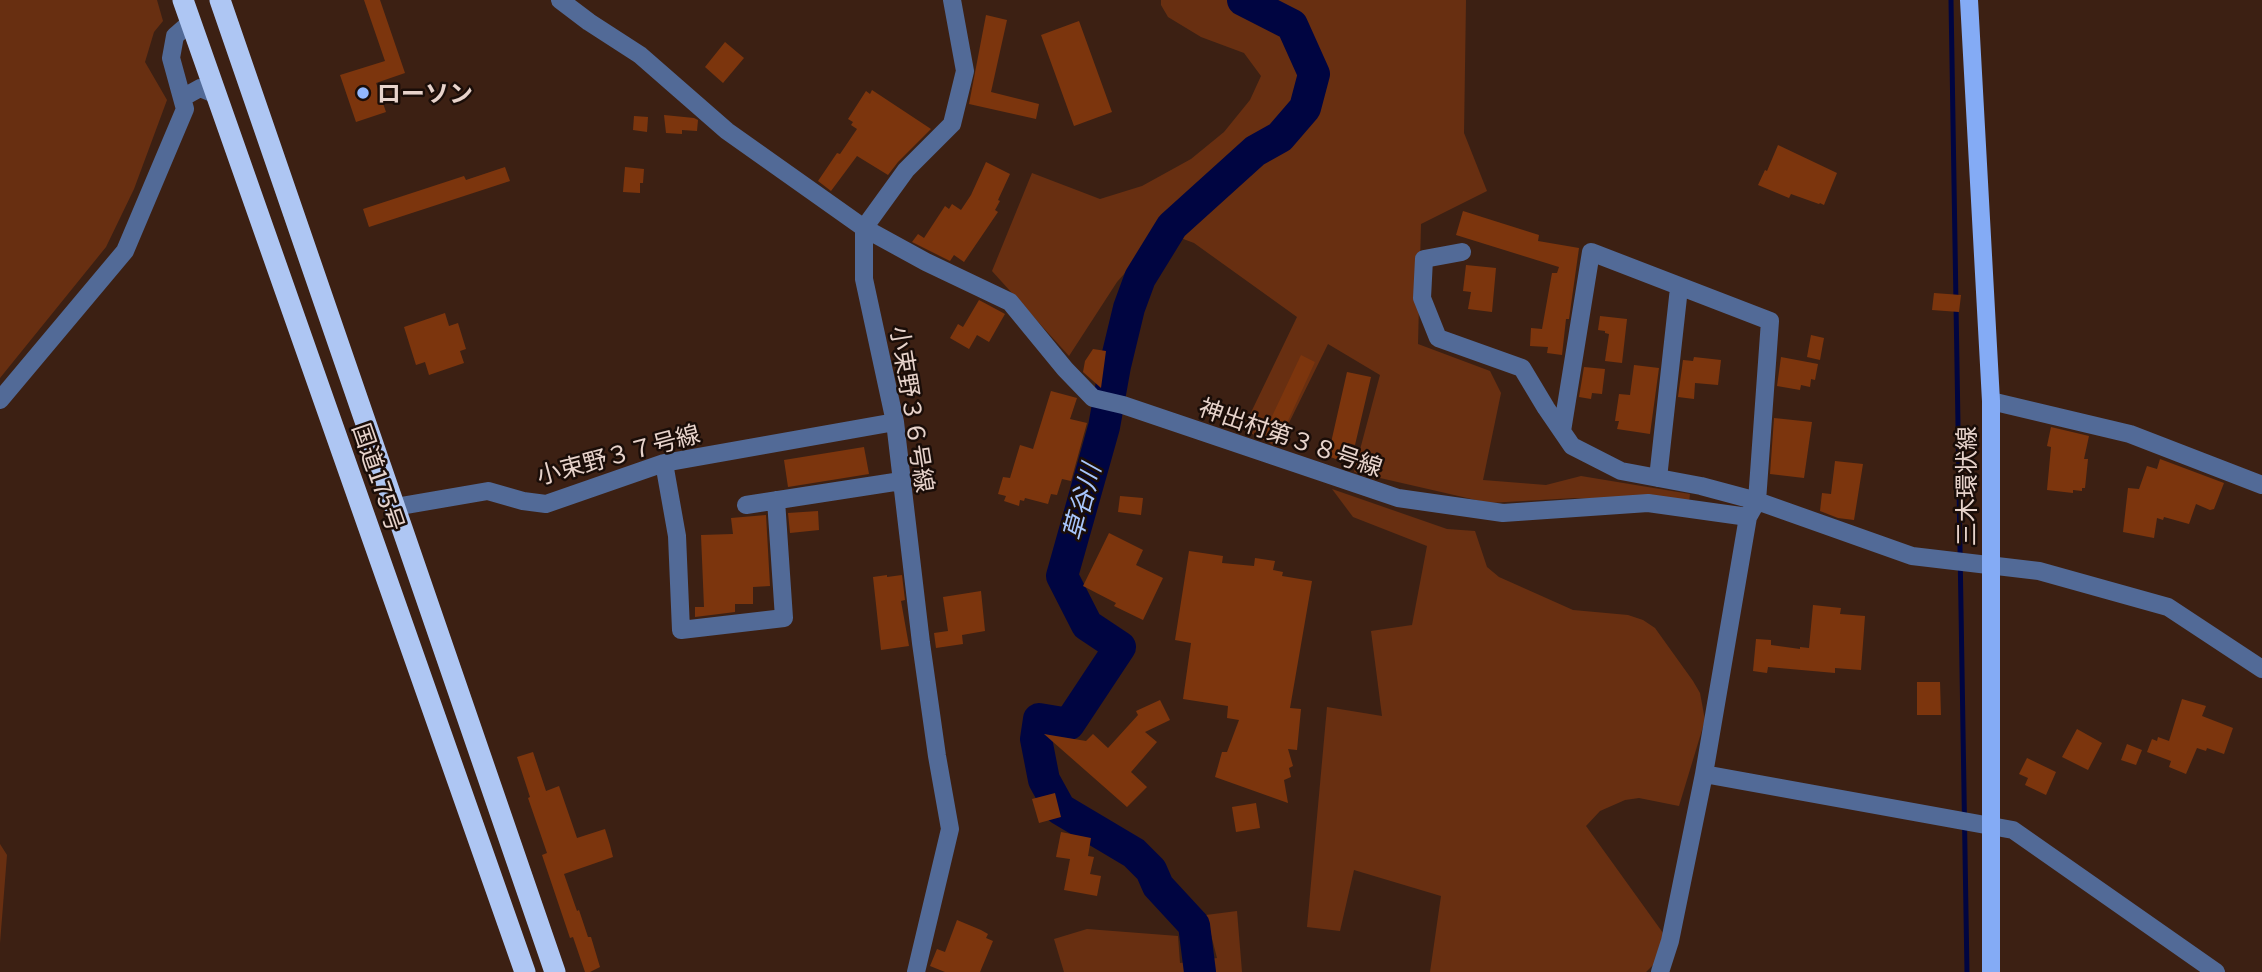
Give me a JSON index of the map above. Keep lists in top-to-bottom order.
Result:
{
  "streets": {
    "highway": ["国道175号"],
    "main road": ["三木環状線"],
    "street": ["小束野３６号線", "神出村第３８号線", "小束野３７号線"]
  },
  "crossings": [
    ["小束野３６号線", "神出村第３８号線"],
    ["小束野３６号線", "小束野３７号線"],
    ["小束野３７号線", "国道175号"]
  ],
  "water": ["草谷川"],
  "places": ["ローソン"]
}
